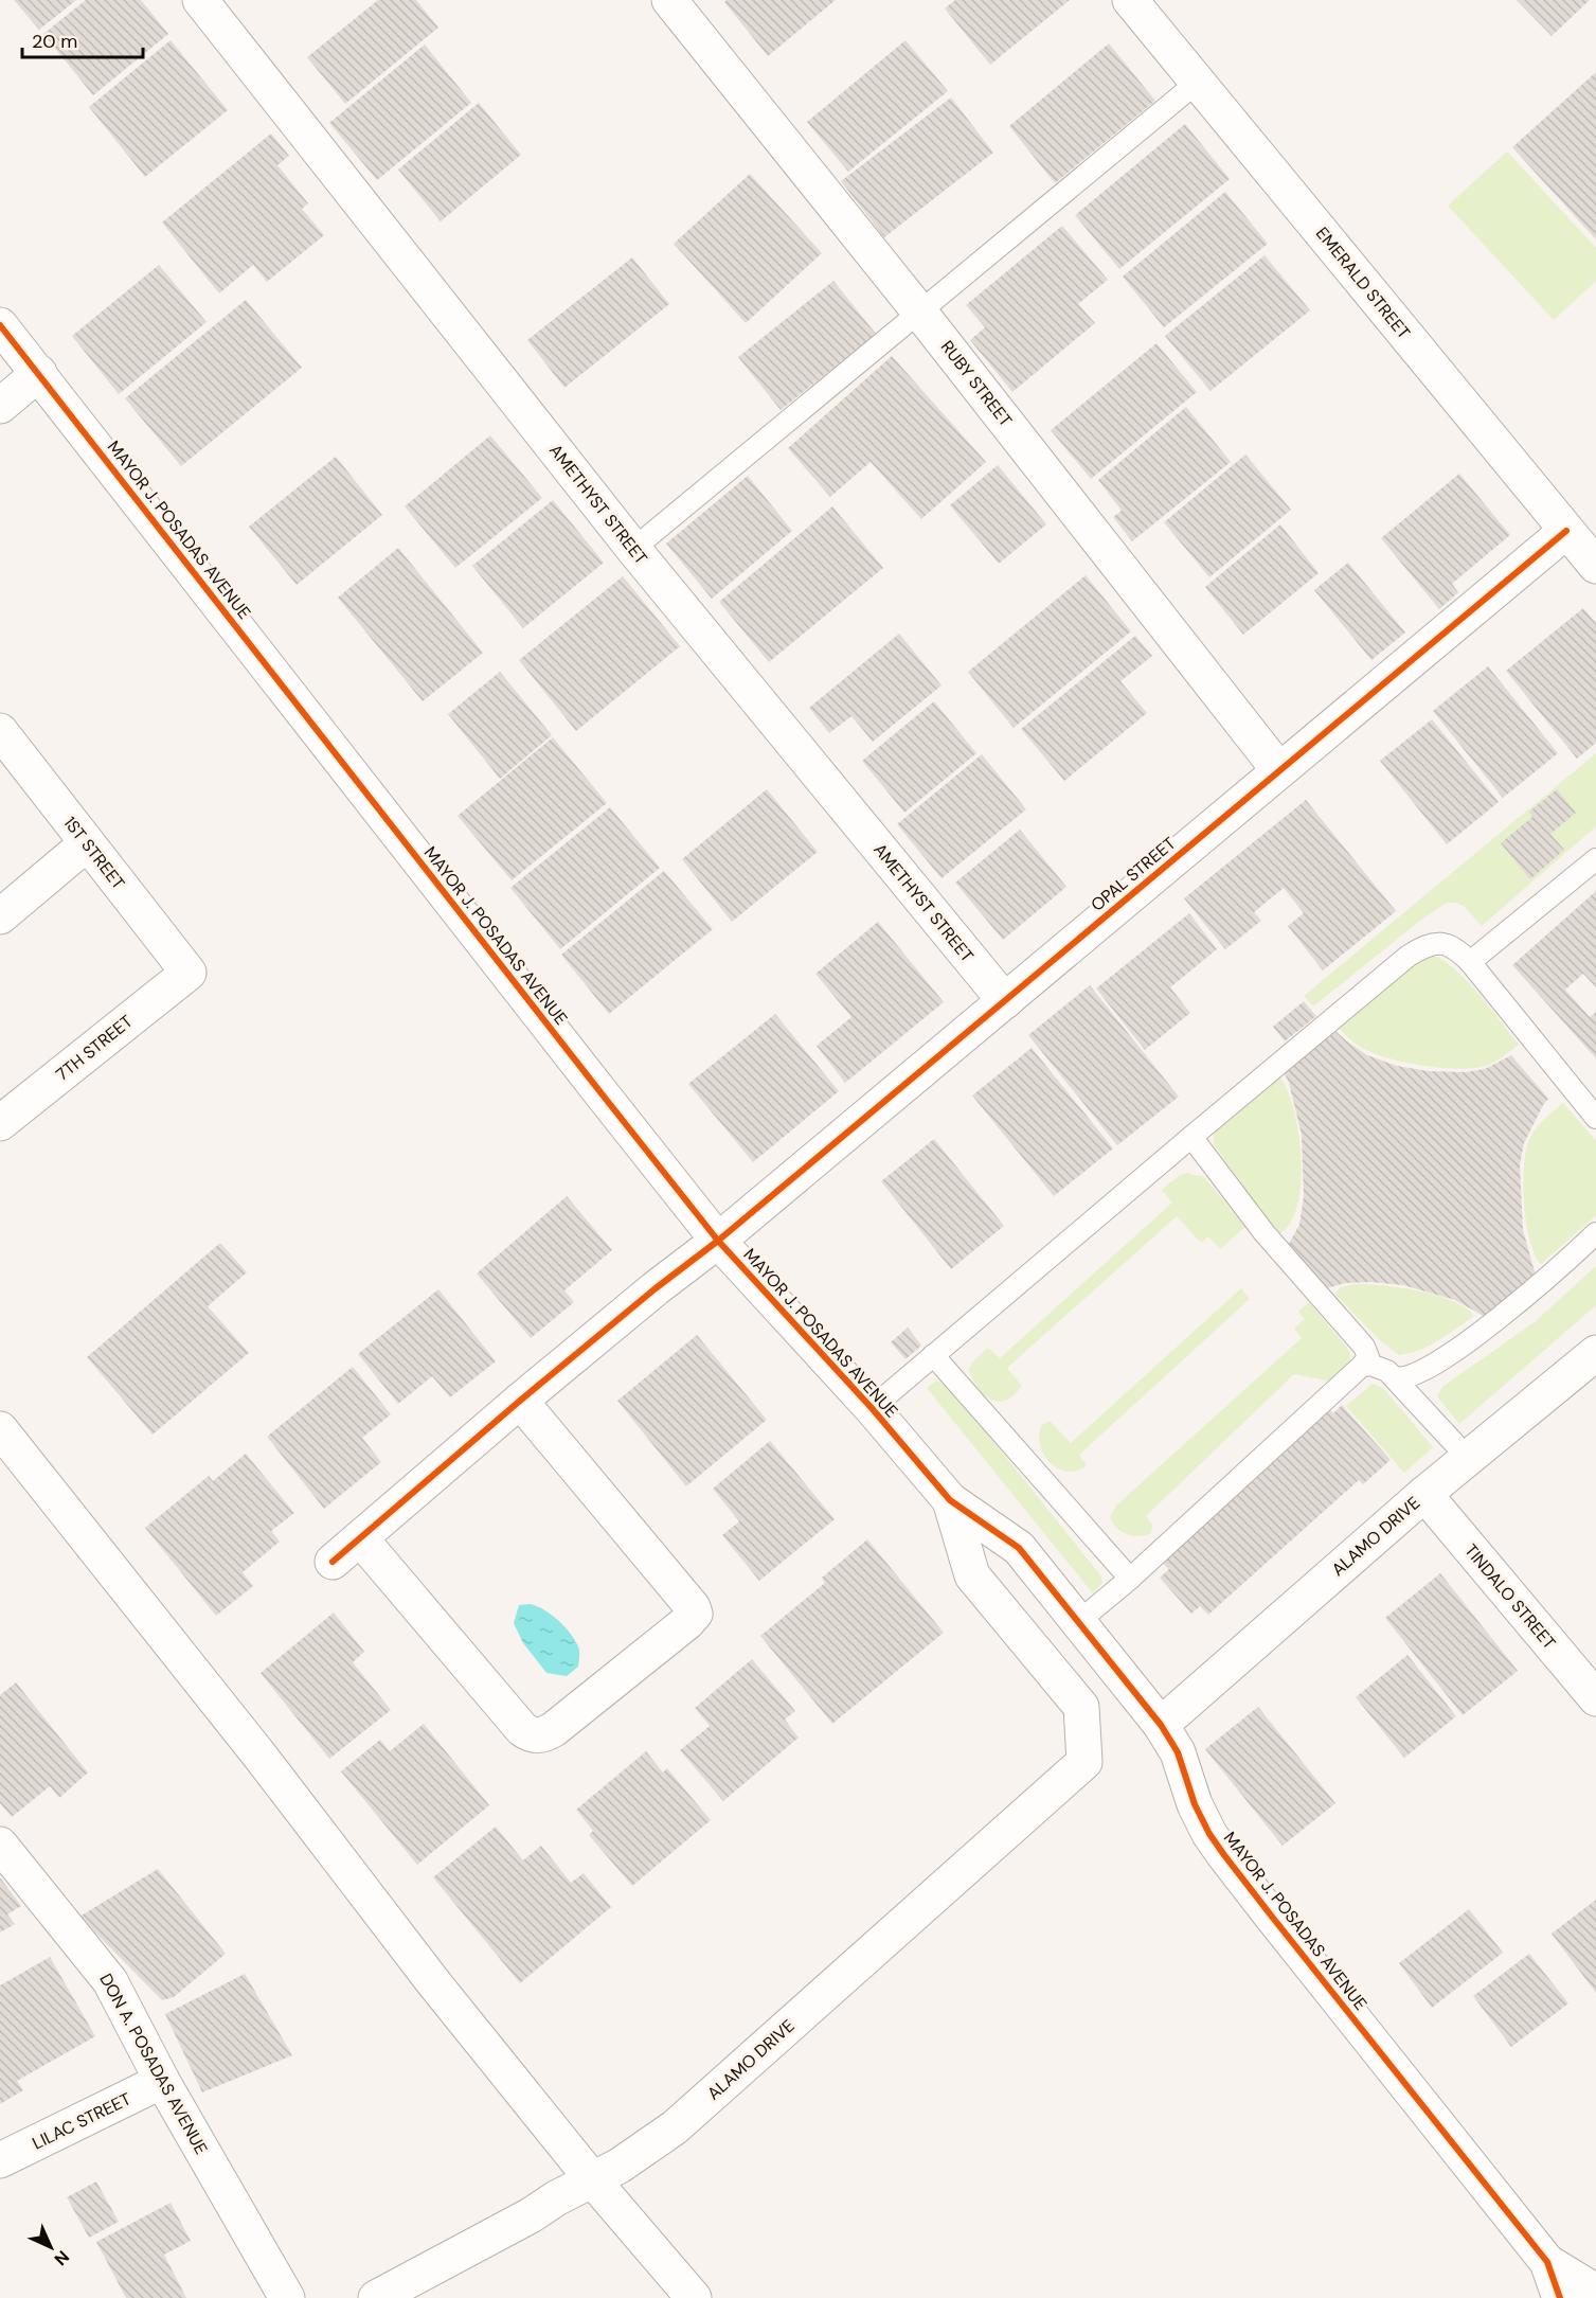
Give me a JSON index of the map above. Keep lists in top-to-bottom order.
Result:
{
  "streets": {
    "street": [
      "EMERALD STREET",
      "RUBY STREET",
      "AMETHYST STREET",
      "MAYOR J. POSADAS AVENUE",
      "1ST STREET",
      "OPAL STREET",
      "7TH STREET",
      "ALAMO DRIVE",
      "TINDALO STREET",
      "DON A. POSADAS AVENUE",
      "LILAC STREET"
    ]
  },
  "crossings": [
    ["EMERALD STREET", "OPAL STREET"],
    ["RUBY STREET", "OPAL STREET"],
    ["AMETHYST STREET", "OPAL STREET"],
    ["MAYOR J. POSADAS AVENUE", "OPAL STREET"],
    ["MAYOR J. POSADAS AVENUE", "ALAMO DRIVE"],
    ["1ST STREET", "7TH STREET"],
    ["ALAMO DRIVE", "TINDALO STREET"],
    ["DON A. POSADAS AVENUE", "LILAC STREET"]
  ],
  "scale_bar": "20 m",
  "north": "bottom right"
}
